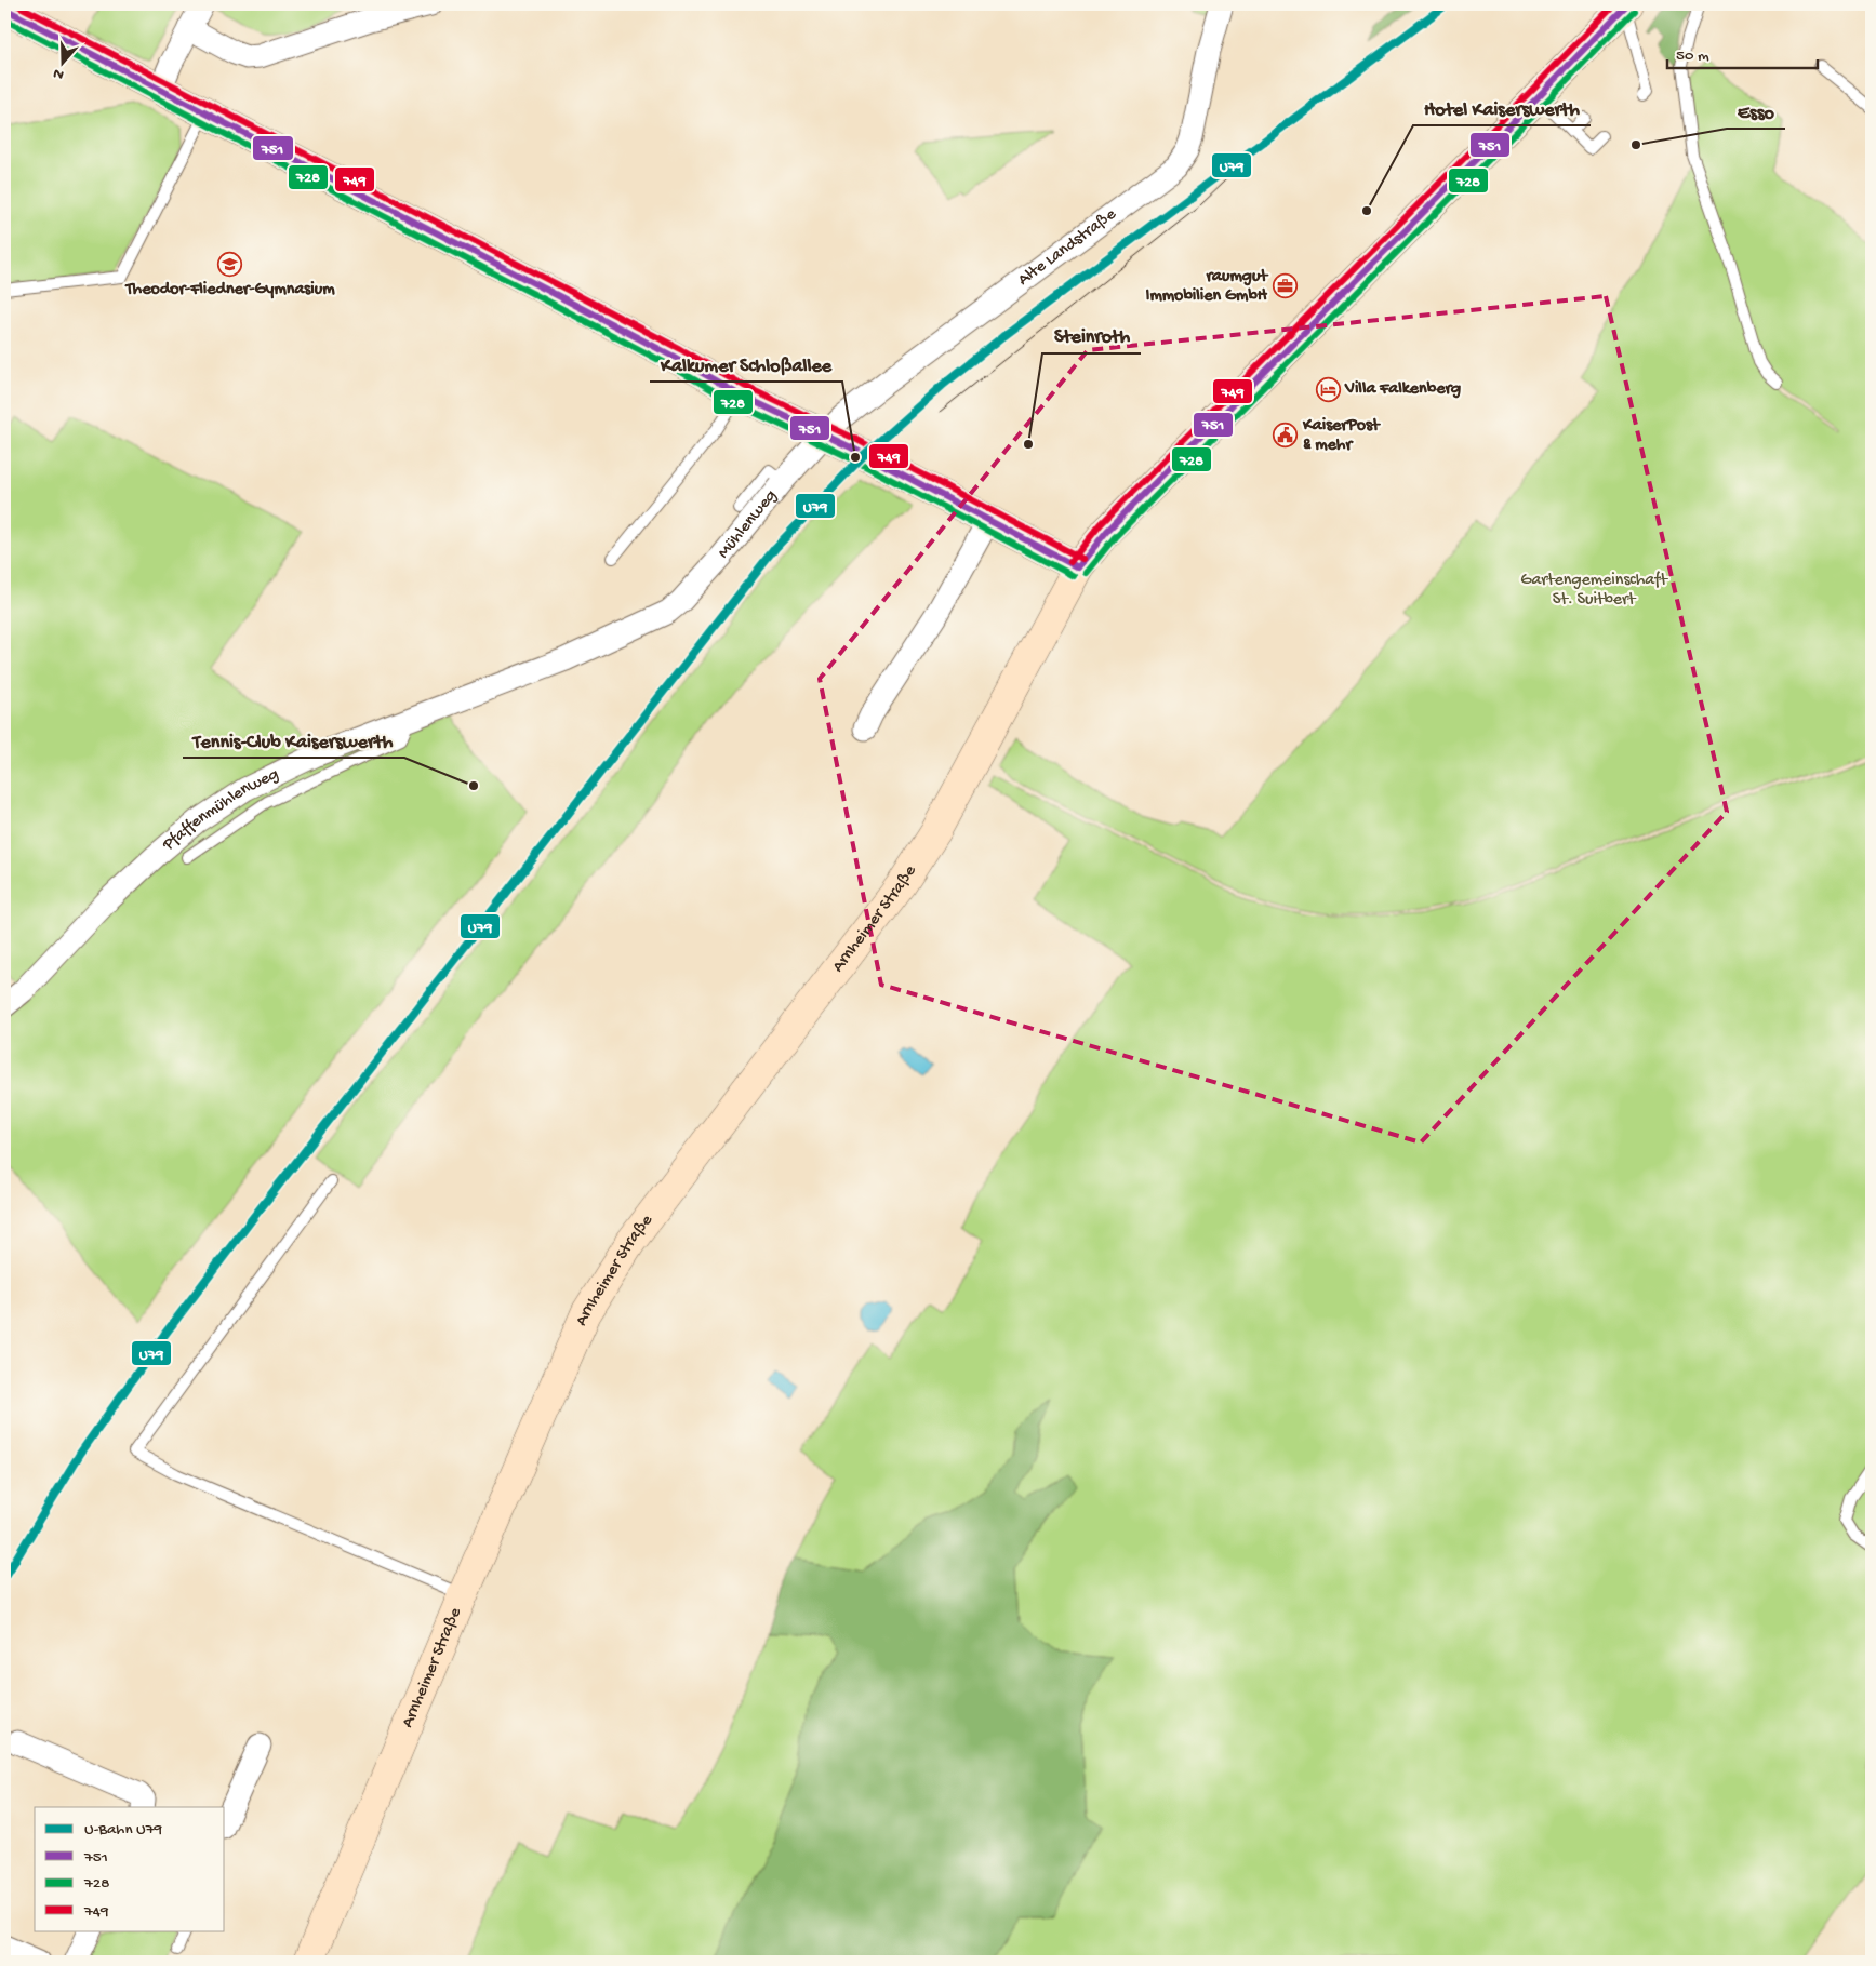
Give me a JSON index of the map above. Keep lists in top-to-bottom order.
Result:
{
  "streets": {
    "main road": ["Arnheimer Straße"],
    "street": ["Alte Landstraße", "Mühlenweg", "Pfaffenmühlenweg"]
  },
  "crossings": [
    ["Alte Landstraße", "Mühlenweg"],
    ["Mühlenweg", "Pfaffenmühlenweg"]
  ],
  "parks": ["Gartengemeinschaft St. Suitbert"],
  "places": {
    "other": [
      "Esso",
      "Hotel Kaiserswerth",
      "Steinroth",
      "Kalkumer Schloßallee",
      "Tennis-Club Kaiserswerth"
    ],
    "school or university": ["Theodor-Fliedner-Gymnasium"],
    "office": ["raumgut Immobilien GmbH"],
    "hotel": ["Villa Falkenberg"],
    "public building": ["KaiserPost & mehr"]
  },
  "lines": [
    "metro line U79",
    "transit line 751",
    "transit line 749",
    "transit line 728"
  ],
  "legend": [
    "U-Bahn U79",
    "751",
    "728",
    "749"
  ],
  "scale_bar": "50 m",
  "north": "bottom"
}
